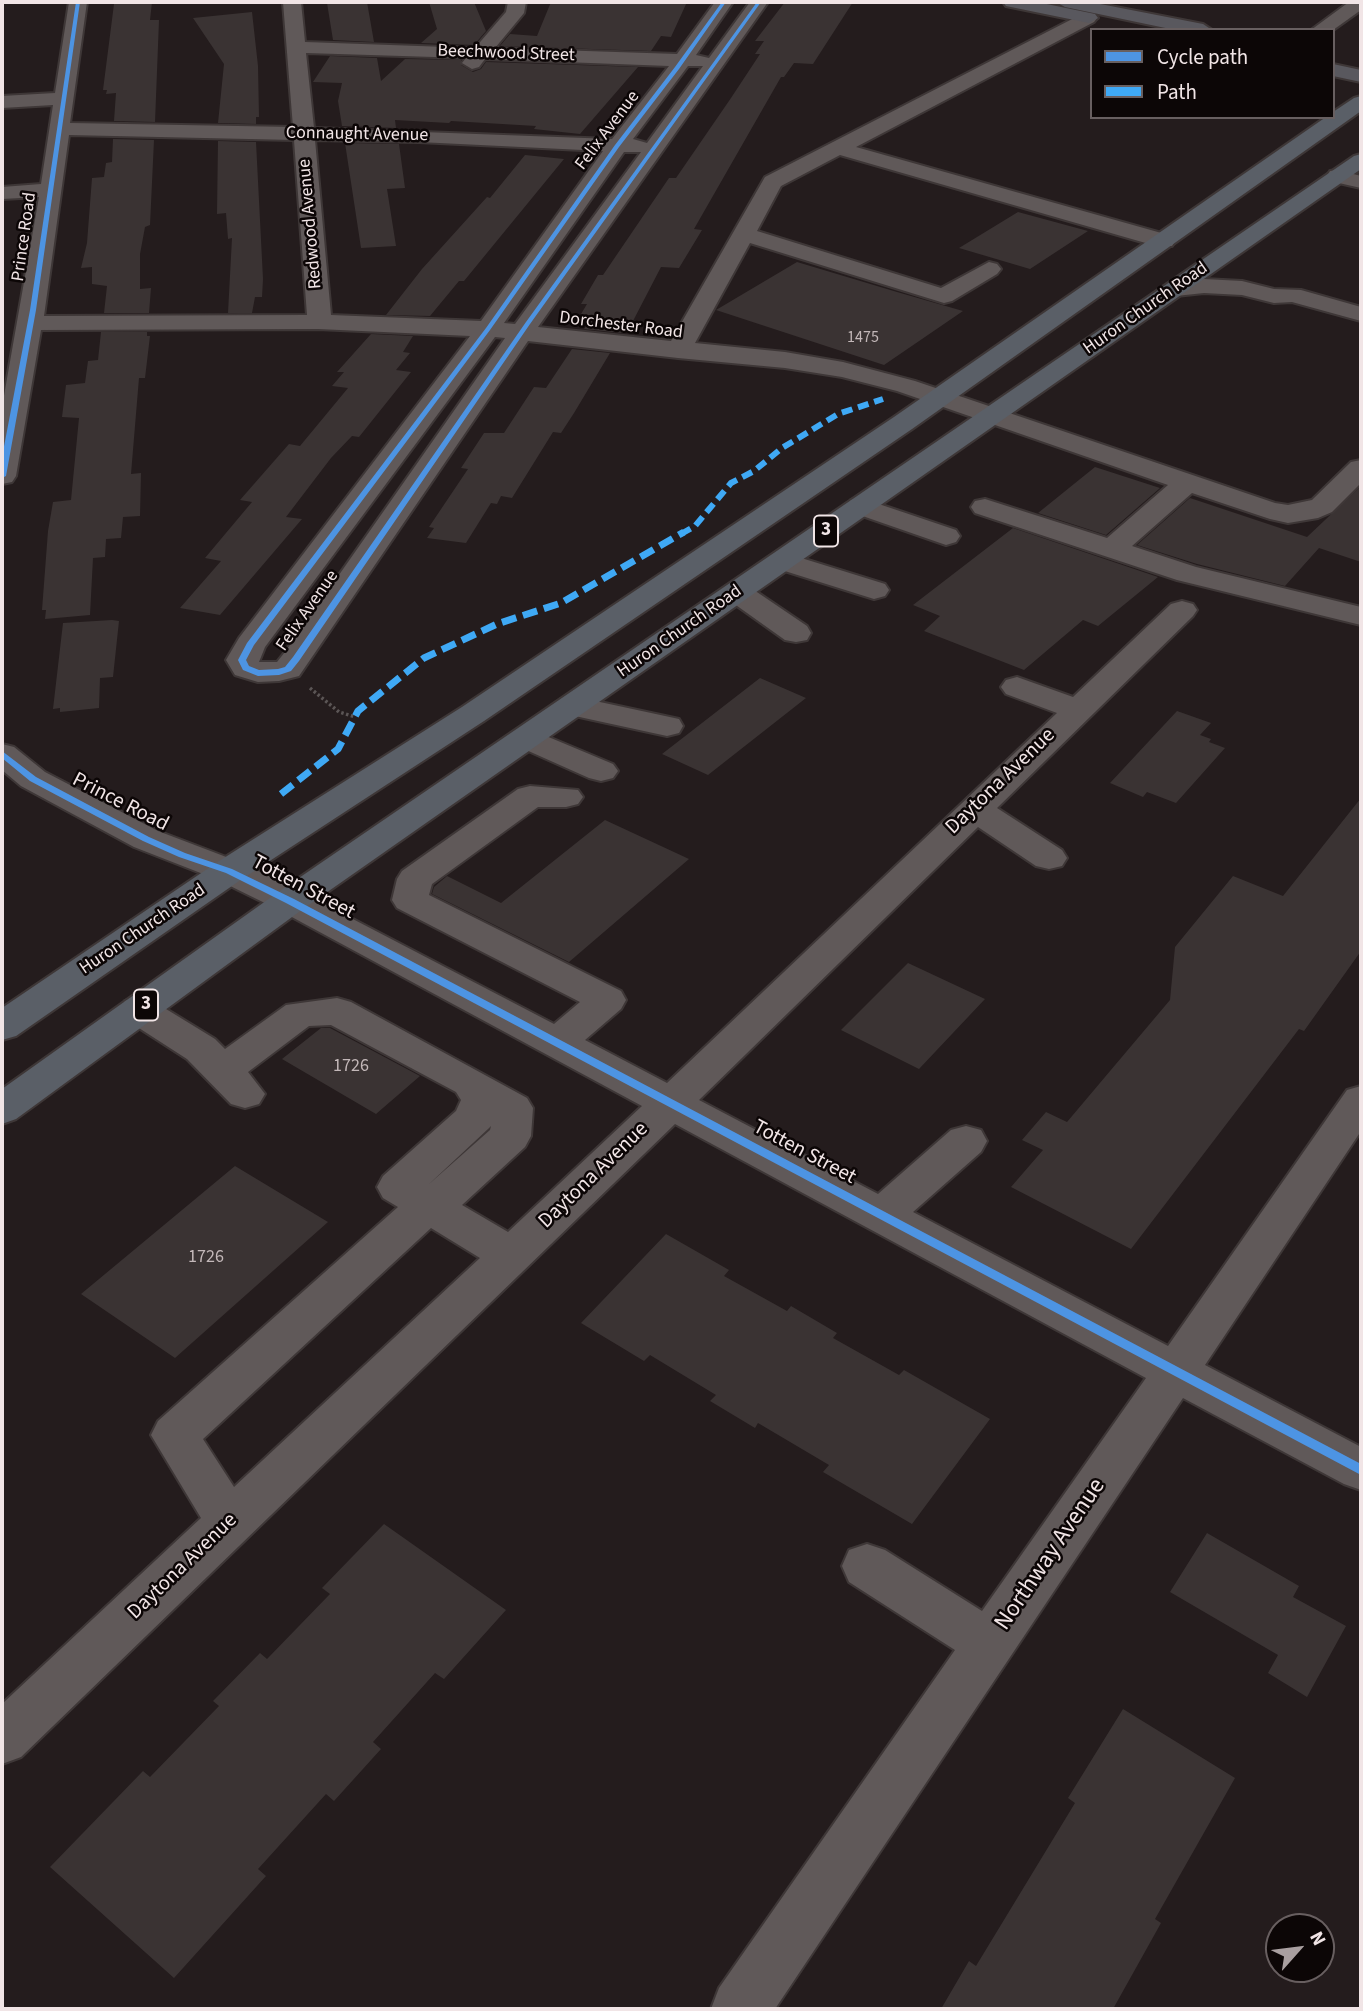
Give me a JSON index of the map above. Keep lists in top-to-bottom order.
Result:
{
  "streets": {
    "highway": ["Huron Church Road", "3"],
    "street": [
      "Beechwood Street",
      "Felix Avenue",
      "Connaught Avenue",
      "Redwood Avenue",
      "Prince Road",
      "Dorchester Road",
      "Daytona Avenue",
      "Totten Street",
      "Northway Avenue"
    ]
  },
  "crossings": [
    ["Beechwood Street", "Felix Avenue"],
    ["Beechwood Street", "Redwood Avenue"],
    ["Felix Avenue", "Connaught Avenue"],
    ["Felix Avenue", "Dorchester Road"],
    ["Connaught Avenue", "Redwood Avenue"],
    ["Connaught Avenue", "Prince Road"],
    ["Redwood Avenue", "Dorchester Road"],
    ["Prince Road", "Huron Church Road"],
    ["Prince Road", "Dorchester Road"],
    ["Prince Road", "Totten Street"],
    ["Huron Church Road", "Dorchester Road"],
    ["Huron Church Road", "Totten Street"],
    ["Daytona Avenue", "Totten Street"],
    ["Totten Street", "Northway Avenue"]
  ],
  "house_numbers": ["1475", "1726", "1726"],
  "legend": ["Cycle path", "Path"],
  "north": "top right"
}
